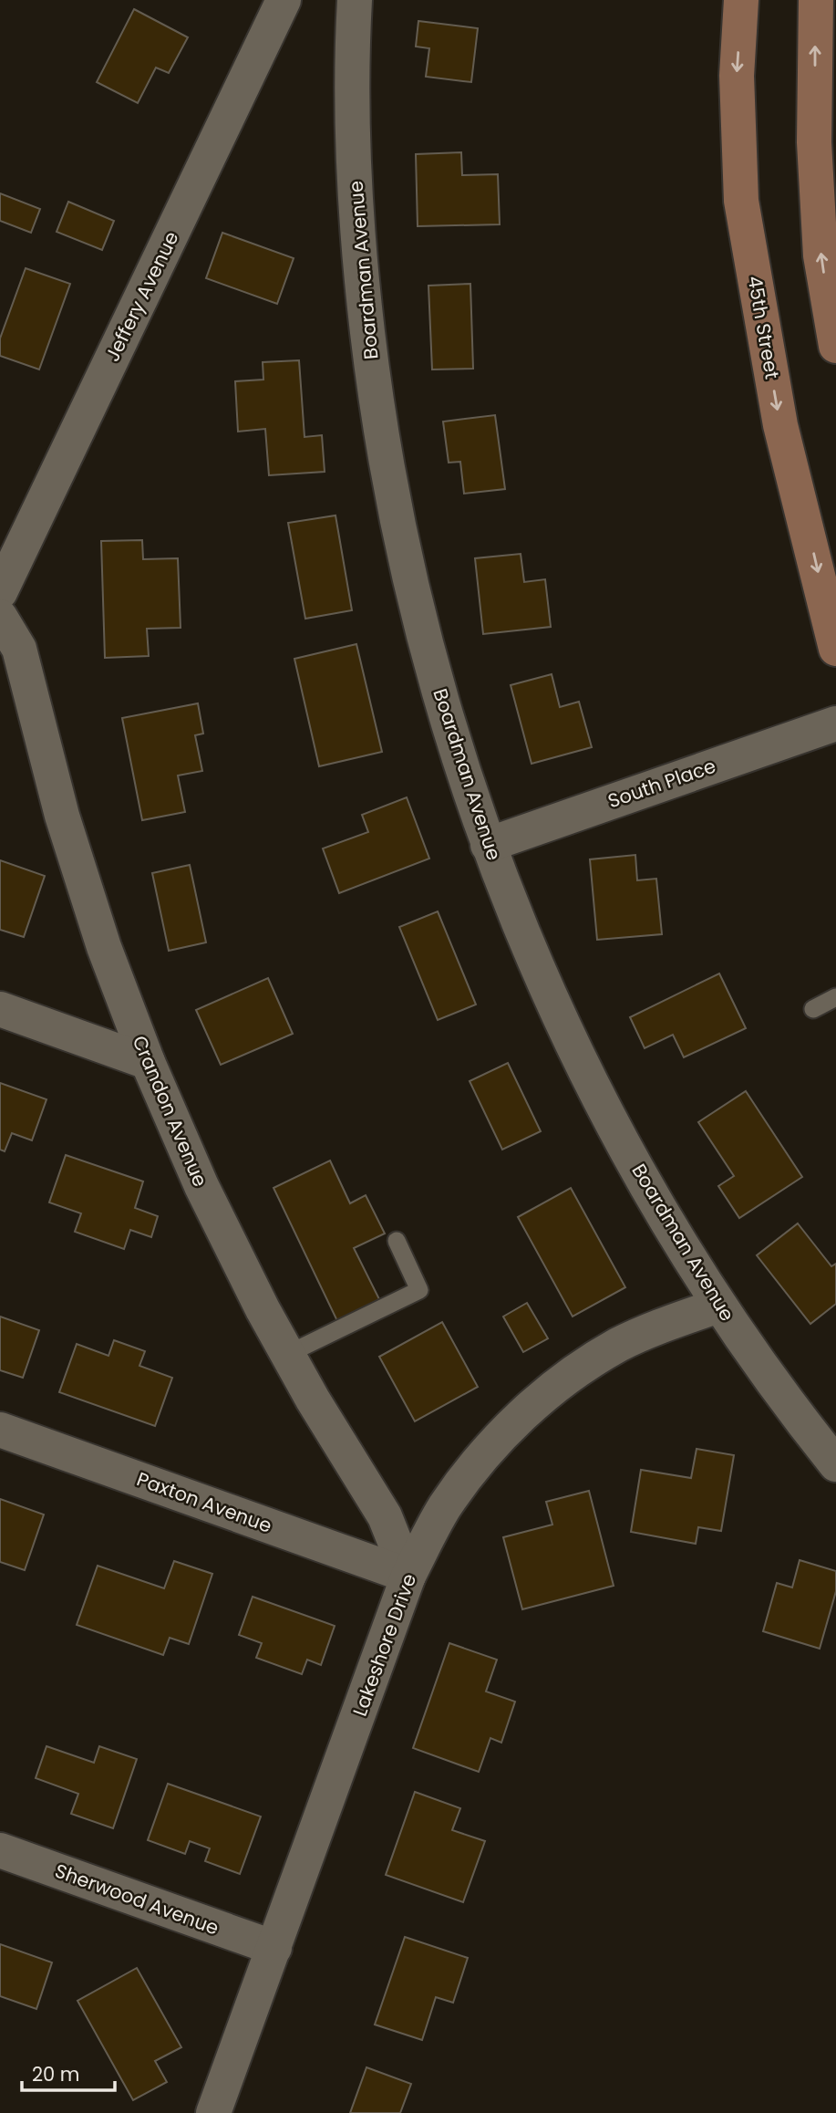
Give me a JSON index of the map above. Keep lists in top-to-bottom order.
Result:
{
  "streets": {
    "main road": ["45th Street"],
    "street": [
      "Boardman Avenue",
      "Jeffery Avenue",
      "South Place",
      "Crandon Avenue",
      "Paxton Avenue",
      "Lakeshore Drive",
      "Sherwood Avenue"
    ]
  },
  "crossings": [
    ["Boardman Avenue", "South Place"],
    ["Boardman Avenue", "Lakeshore Drive"],
    ["Crandon Avenue", "Paxton Avenue"],
    ["Crandon Avenue", "Lakeshore Drive"],
    ["Paxton Avenue", "Lakeshore Drive"],
    ["Lakeshore Drive", "Sherwood Avenue"]
  ],
  "scale_bar": "20 m"
}
